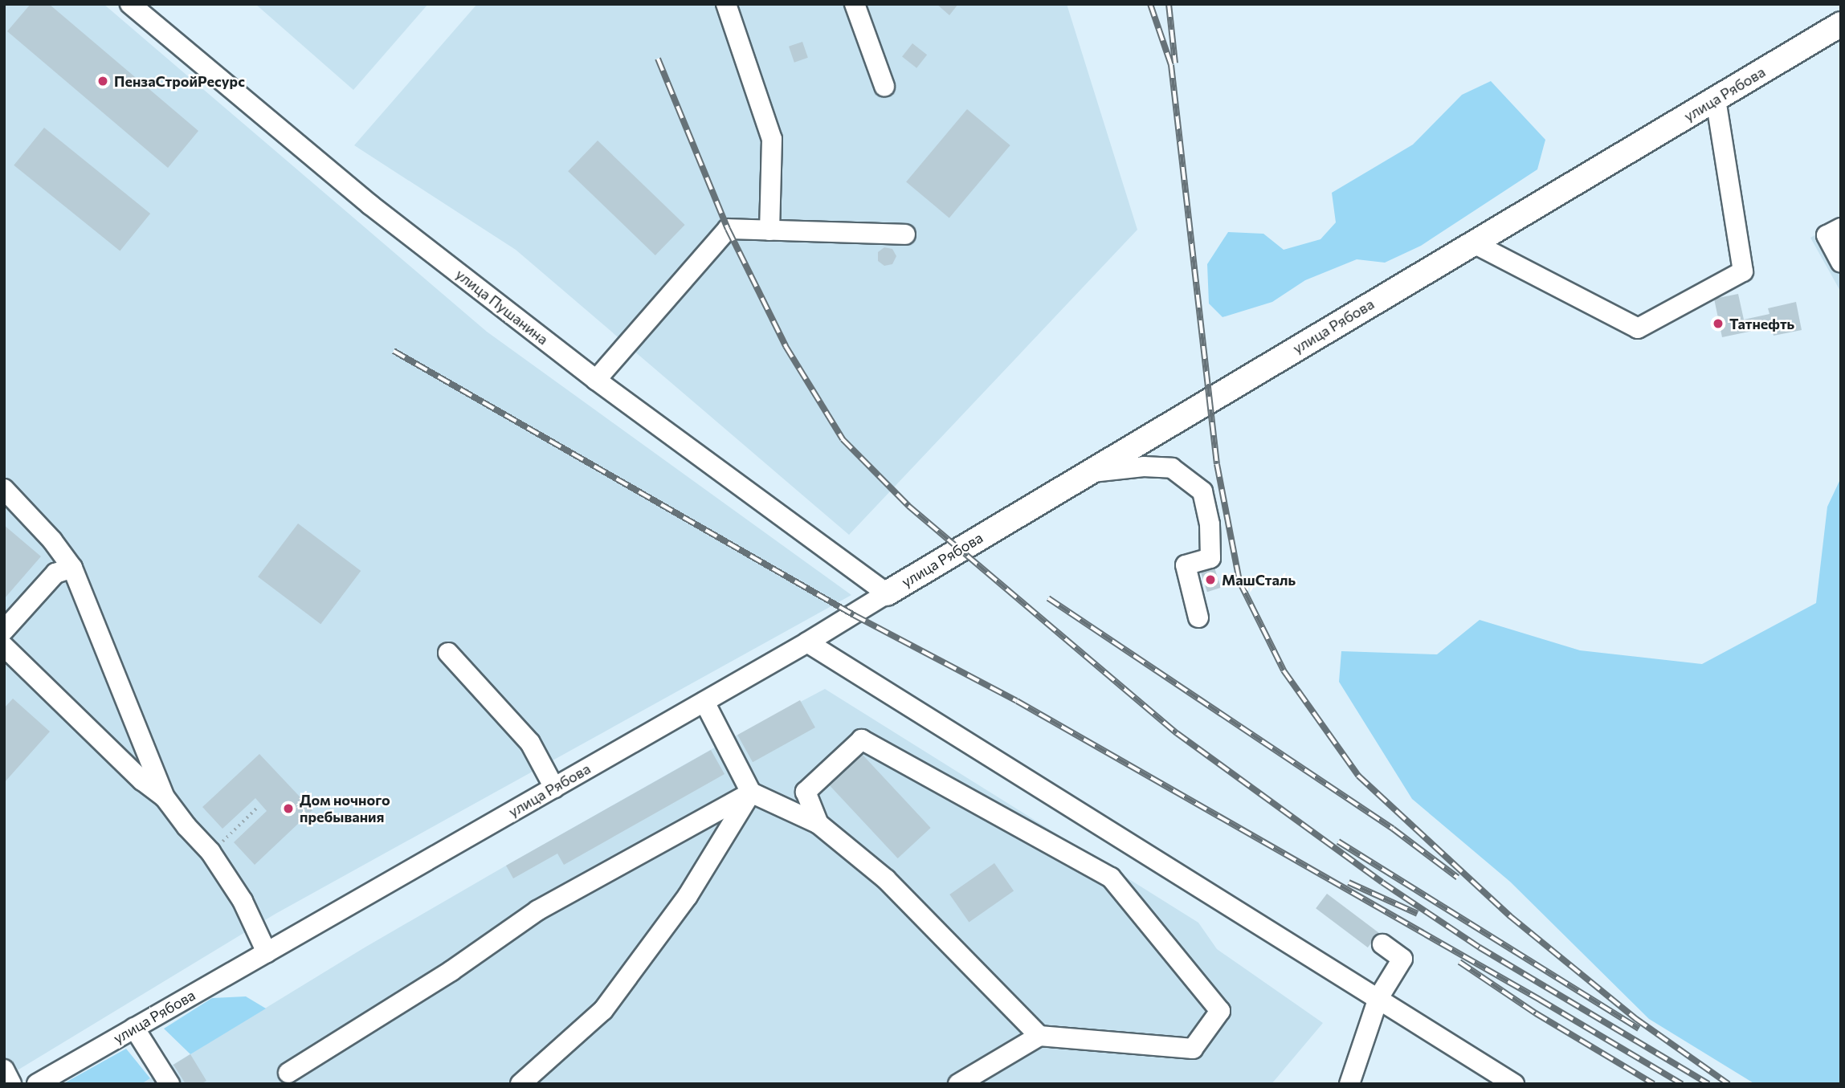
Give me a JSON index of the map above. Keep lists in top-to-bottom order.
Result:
{
  "streets": {
    "main road": ["улица Рябова"],
    "street": ["улица Пушанина"]
  },
  "crossings": [
    ["улица Рябова", "улица Пушанина"]
  ],
  "places": [
    "ПензаСтройРесурс",
    "Татнефть",
    "МашСталь",
    "Дом ночного пребывания"
  ]
}
